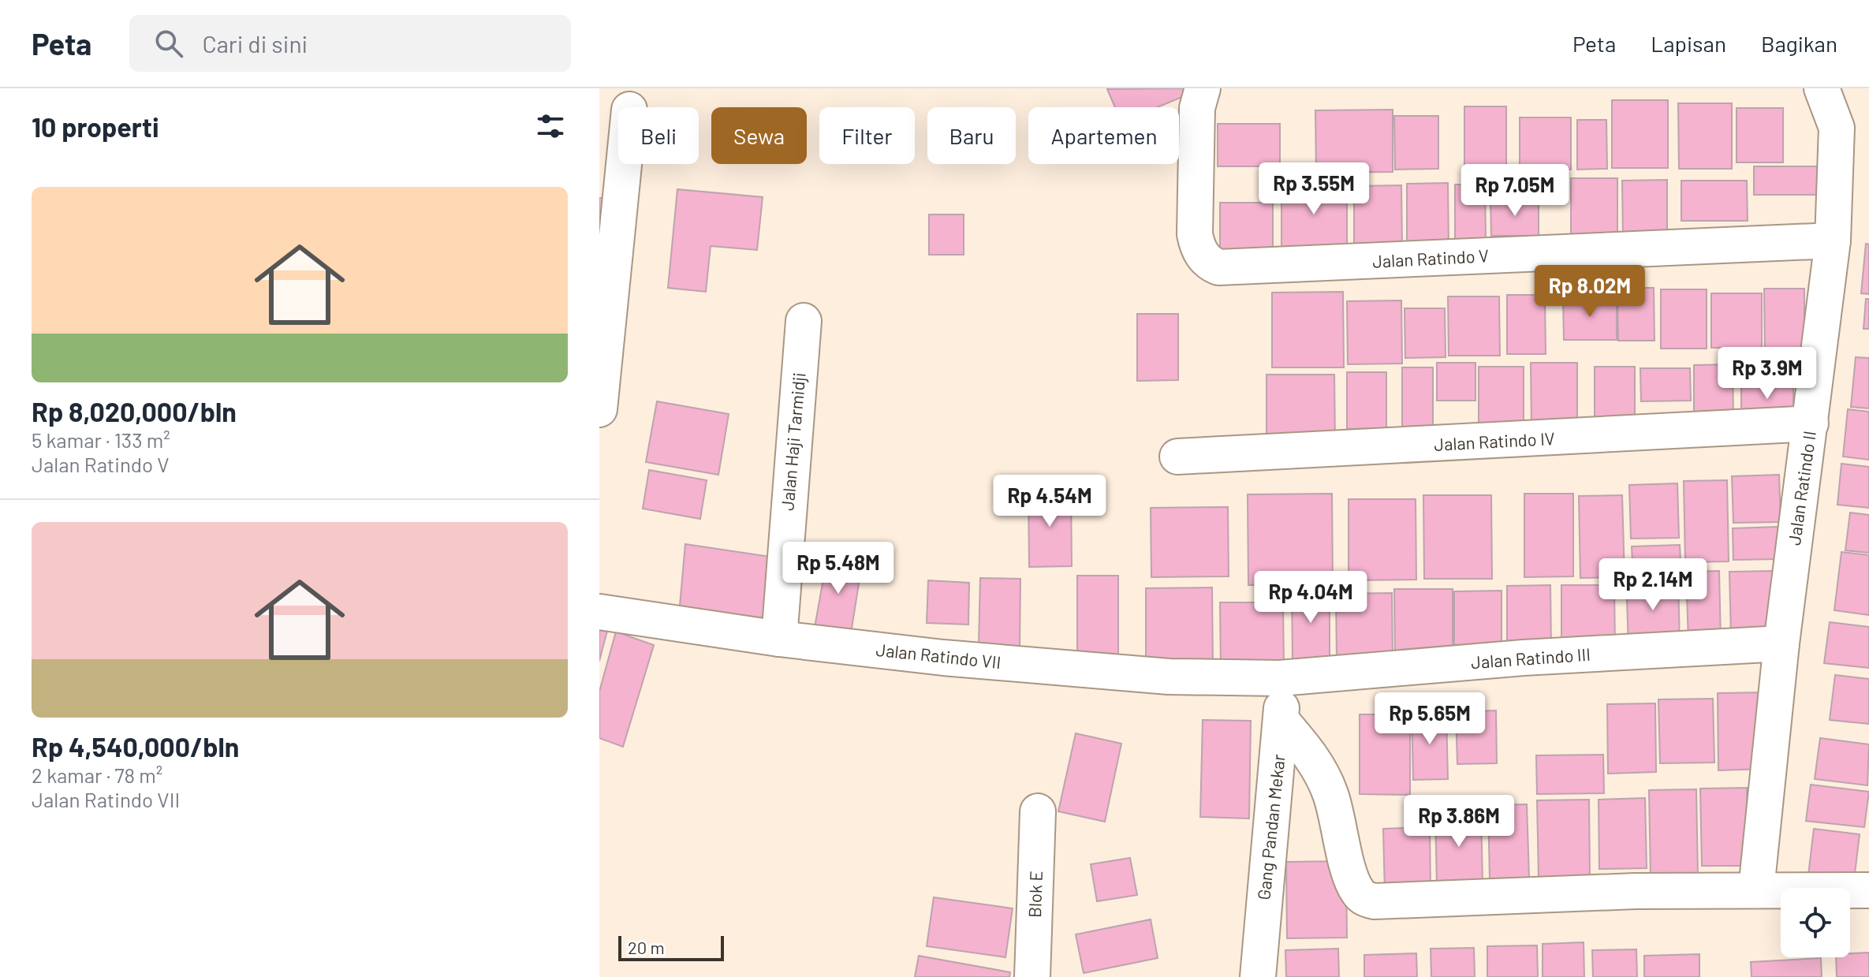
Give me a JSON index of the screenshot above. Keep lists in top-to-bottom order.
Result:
{
  "streets": {
    "street": [
      "Jalan Ratindo V",
      "Jalan Haji Tarmidji",
      "Jalan Ratindo IV",
      "Jalan Ratindo II",
      "Jalan Ratindo VII",
      "Jalan Ratindo III",
      "Gang Pandan Mekar",
      "Blok E"
    ]
  },
  "crossings": [
    ["Jalan Ratindo V", "Jalan Ratindo II"],
    ["Jalan Haji Tarmidji", "Jalan Ratindo VII"],
    ["Jalan Ratindo IV", "Jalan Ratindo II"],
    ["Jalan Ratindo II", "Jalan Ratindo III"],
    ["Jalan Ratindo VII", "Jalan Ratindo III"],
    ["Jalan Ratindo VII", "Gang Pandan Mekar"],
    ["Jalan Ratindo III", "Gang Pandan Mekar"]
  ],
  "scale_bar": "20 m",
  "page": {
    "header": "Peta",
    "search": "Cari di sini",
    "nav": ["Peta", "Lapisan", "Bagikan"],
    "heading": "10 properti",
    "chip": [
      "Beli",
      "Sewa",
      "Filter",
      "Baru",
      "Apartemen"
    ],
    "price": [
      "Rp 3.55M",
      "Rp 7.05M",
      "Rp 8.02M",
      "Rp 3.9M",
      "Rp 4.54M",
      "Rp 5.48M",
      "Rp 2.14M",
      "Rp 4.04M",
      "Rp 5.65M",
      "Rp 3.86M"
    ],
    "list": [
      {
        "name": "Rp 8,020,000/bln",
        "note": "5 kamar · 133 m² · Jalan Ratindo V"
      },
      {
        "name": "Rp 4,540,000/bln",
        "note": "2 kamar · 78 m² · Jalan Ratindo VII"
      }
    ],
    "scale": "20 m"
  }
}
